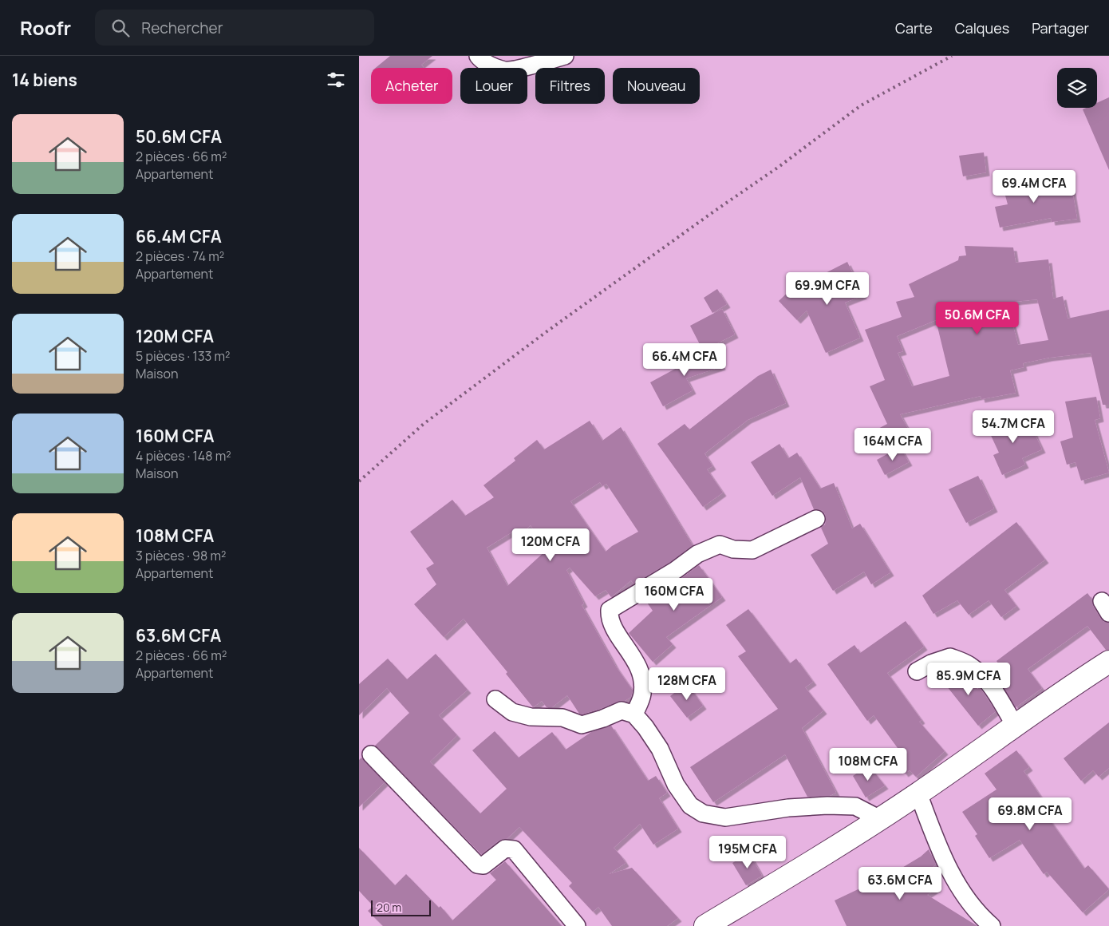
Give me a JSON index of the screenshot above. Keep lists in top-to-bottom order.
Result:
{
  "scale_bar": "20 m",
  "page": {
    "header": "Roofr",
    "search": "Rechercher",
    "nav": ["Carte", "Calques", "Partager"],
    "heading": "14 biens",
    "chip": [
      "Acheter",
      "Louer",
      "Filtres",
      "Nouveau"
    ],
    "list": [
      {
        "name": "50.6M CFA",
        "note": "2 pièces · 66 m² · Appartement"
      },
      {
        "name": "66.4M CFA",
        "note": "2 pièces · 74 m² · Appartement"
      },
      {
        "name": "120M CFA",
        "note": "5 pièces · 133 m² · Maison"
      },
      {
        "name": "160M CFA",
        "note": "4 pièces · 148 m² · Maison"
      },
      {
        "name": "108M CFA",
        "note": "3 pièces · 98 m² · Appartement"
      },
      {
        "name": "63.6M CFA",
        "note": "2 pièces · 66 m² · Appartement"
      }
    ],
    "price": [
      "69.4M CFA",
      "69.9M CFA",
      "50.6M CFA",
      "66.4M CFA",
      "54.7M CFA",
      "164M CFA",
      "120M CFA",
      "160M CFA",
      "85.9M CFA",
      "128M CFA",
      "108M CFA",
      "69.8M CFA",
      "195M CFA",
      "63.6M CFA"
    ],
    "scale": "20 m"
  }
}
